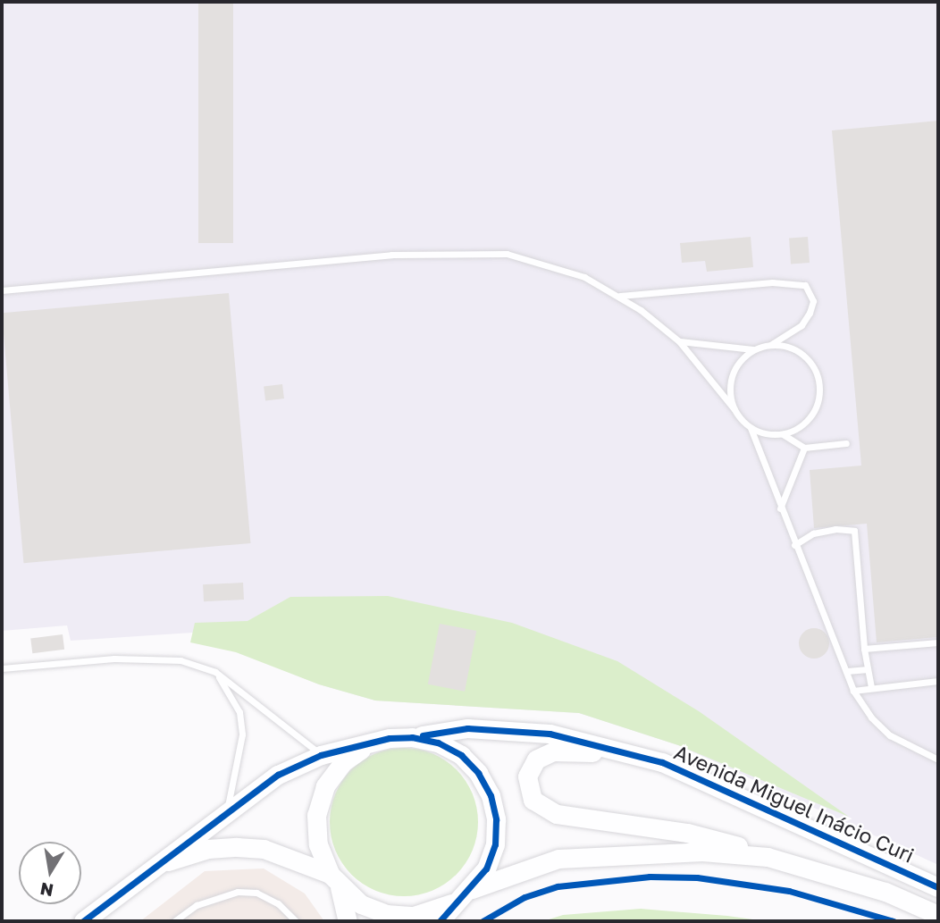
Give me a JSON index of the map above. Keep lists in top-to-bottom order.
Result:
{
  "streets": {
    "street": ["Avenida Miguel Inácio Curi"]
  },
  "north": "bottom"
}
